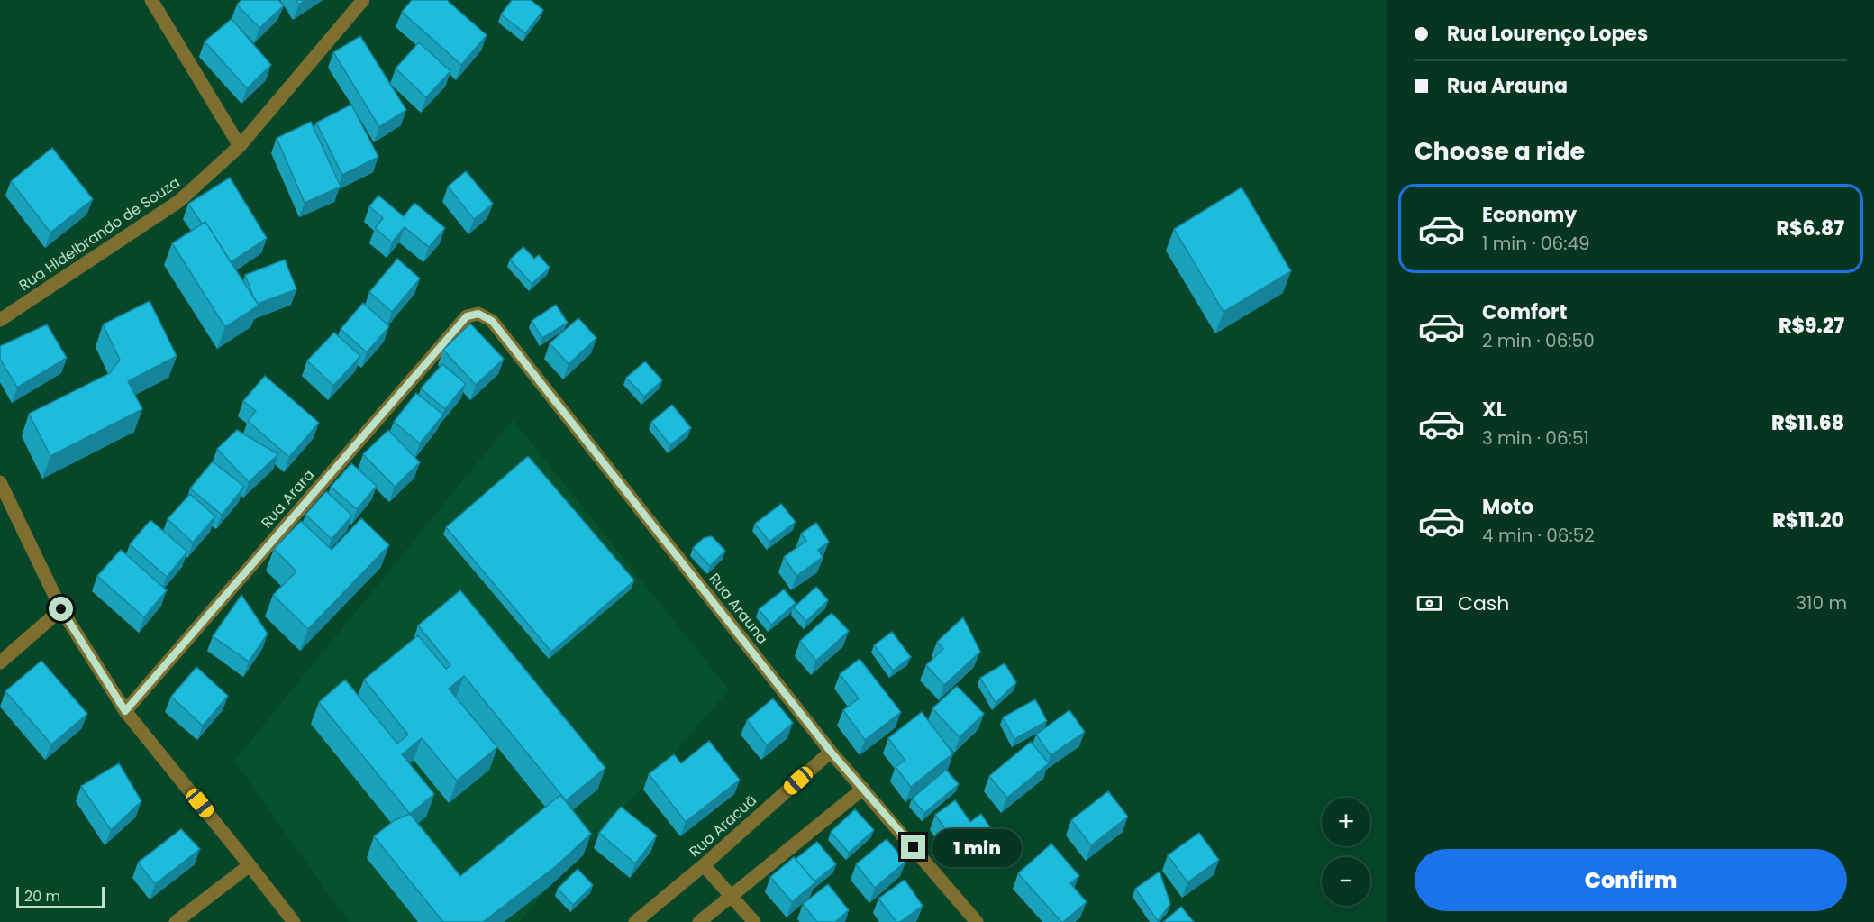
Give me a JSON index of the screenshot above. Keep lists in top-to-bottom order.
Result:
{
  "streets": {
    "street": [
      "Rua Hidelbrando de Souza",
      "Rua Arara",
      "Rua Arauna",
      "Rua Aracuã"
    ]
  },
  "crossings": [
    ["Rua Arara", "Rua Arauna"],
    ["Rua Arauna", "Rua Aracuã"]
  ],
  "scale_bar": "20 m",
  "page": {
    "banner": ["Rua Lourenço Lopes", "Rua Arauna"],
    "heading": "Choose a ride",
    "list": [
      {
        "name": "Economy",
        "note": "1 min · 06:49",
        "value": "R$6.87"
      },
      {
        "name": "Comfort",
        "note": "2 min · 06:50",
        "value": "R$9.27"
      },
      {
        "name": "XL",
        "note": "3 min · 06:51",
        "value": "R$11.68"
      },
      {
        "name": "Moto",
        "note": "4 min · 06:52",
        "value": "R$11.20"
      }
    ],
    "pay": ["Cash", "310 m"],
    "map_buttons": ["+", "−"],
    "bubble": "1 min",
    "buttons": "Confirm",
    "scale": "20 m"
  }
}
